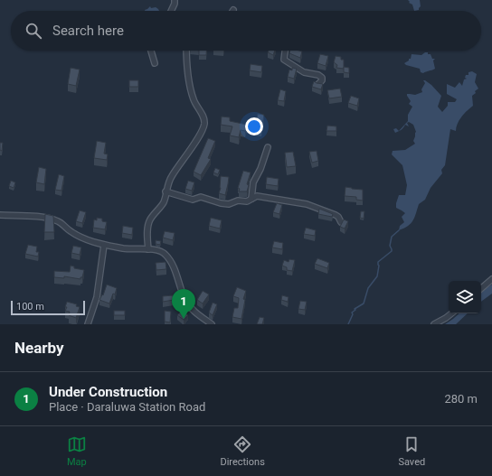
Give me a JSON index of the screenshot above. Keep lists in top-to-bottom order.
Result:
{
  "scale_bar": "100 m",
  "page": {
    "search": "Search here",
    "pins": "1",
    "scale": "100 m",
    "heading": "Nearby",
    "list": [
      {
        "mark": "1",
        "name": "Under Construction",
        "note": "Place · Daraluwa Station Road",
        "value": "280 m"
      }
    ],
    "nav": ["Map", "Directions", "Saved"]
  }
}
